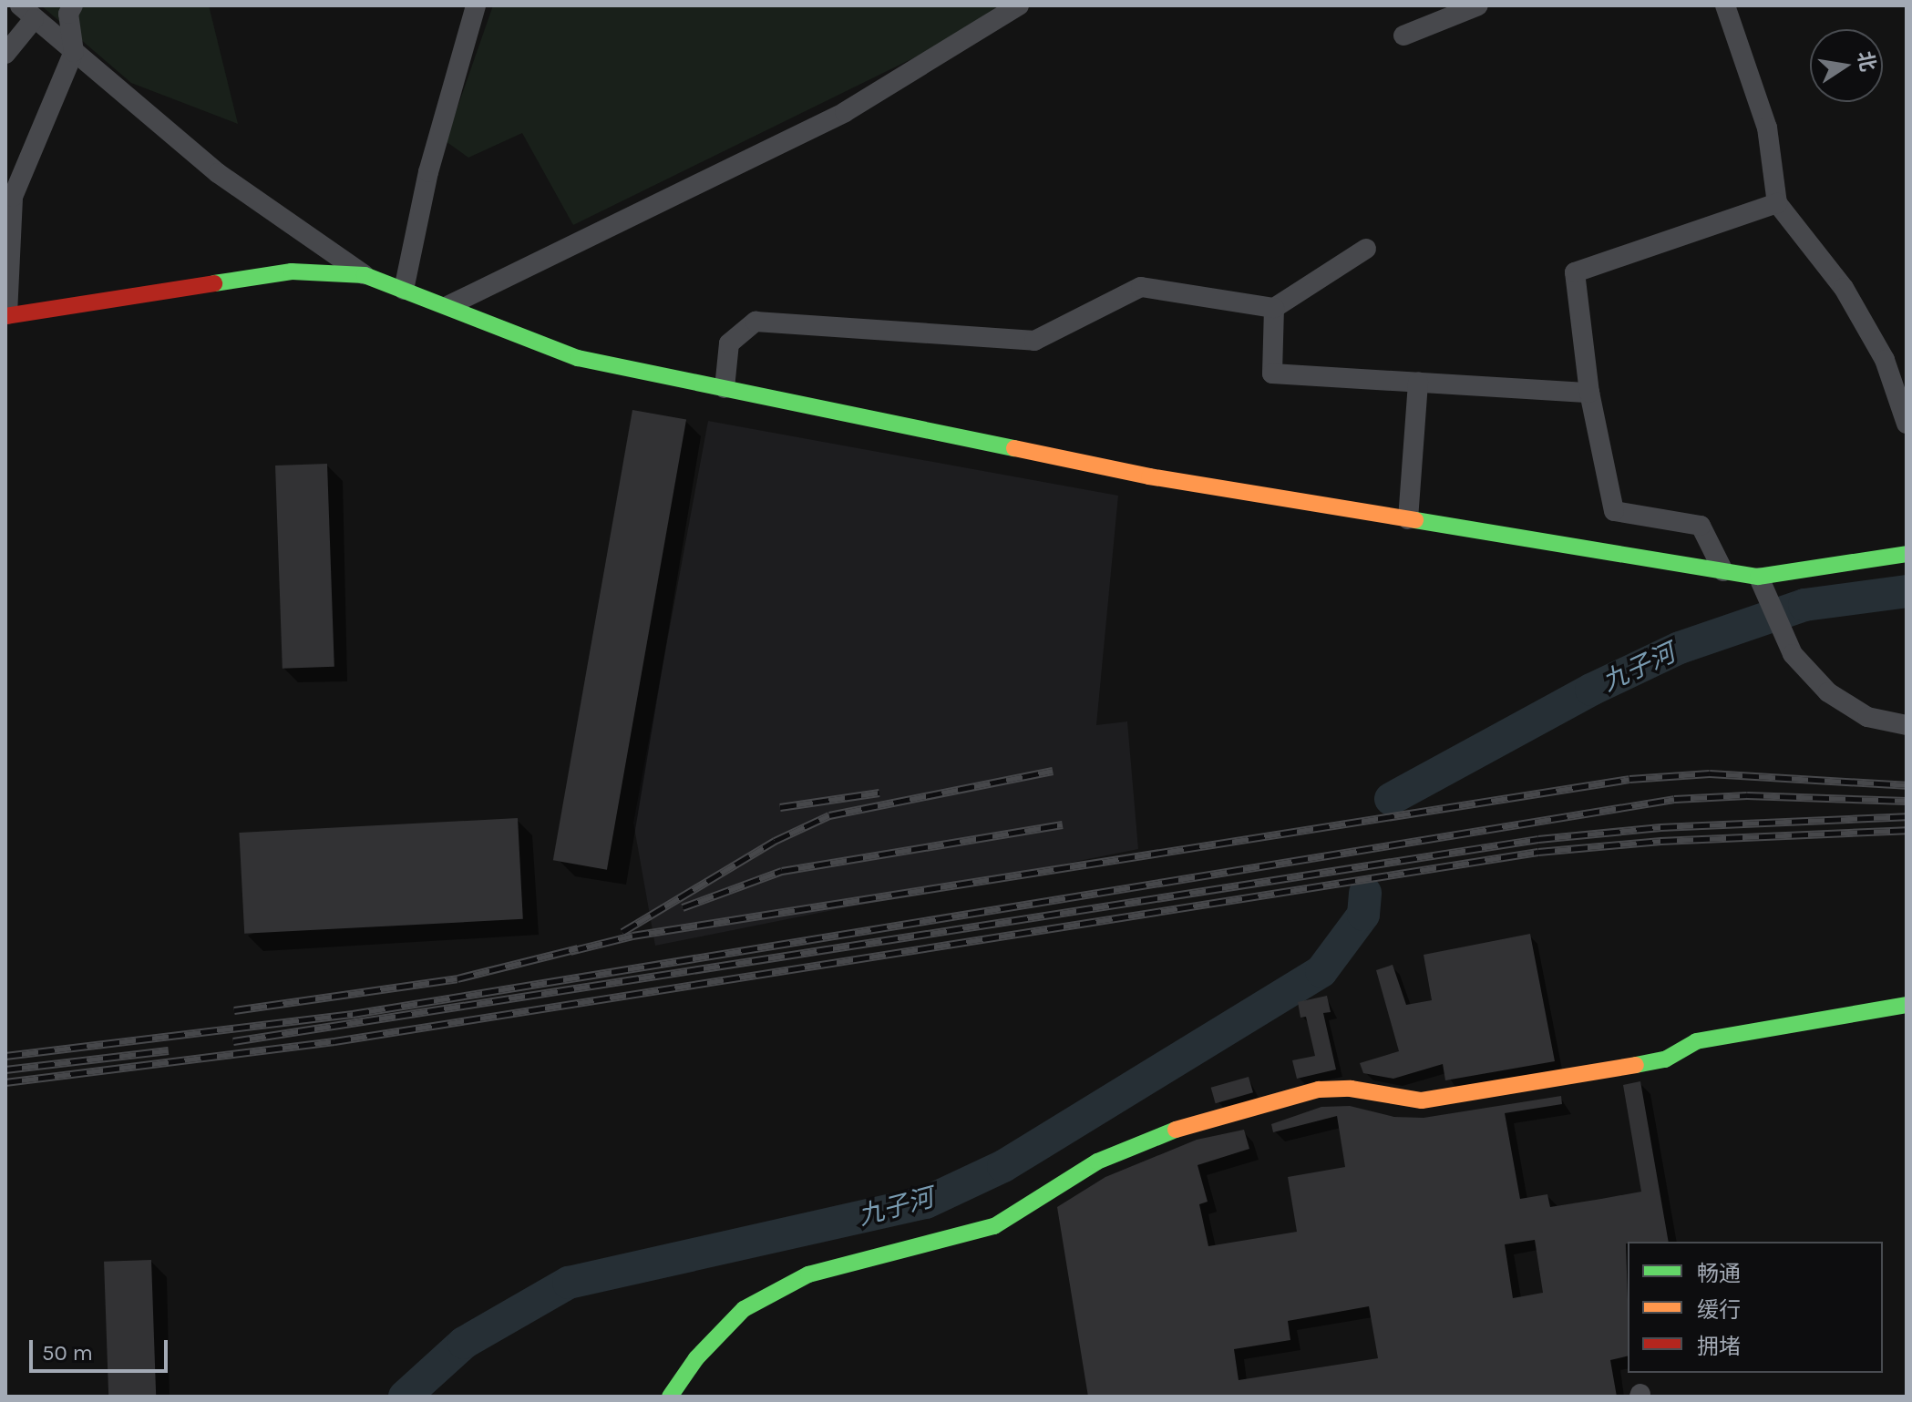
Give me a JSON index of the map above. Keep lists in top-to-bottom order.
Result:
{
  "water": ["九子河"],
  "legend": ["畅通", "缓行", "拥堵"],
  "scale_bar": "50 m",
  "north": "right"
}
